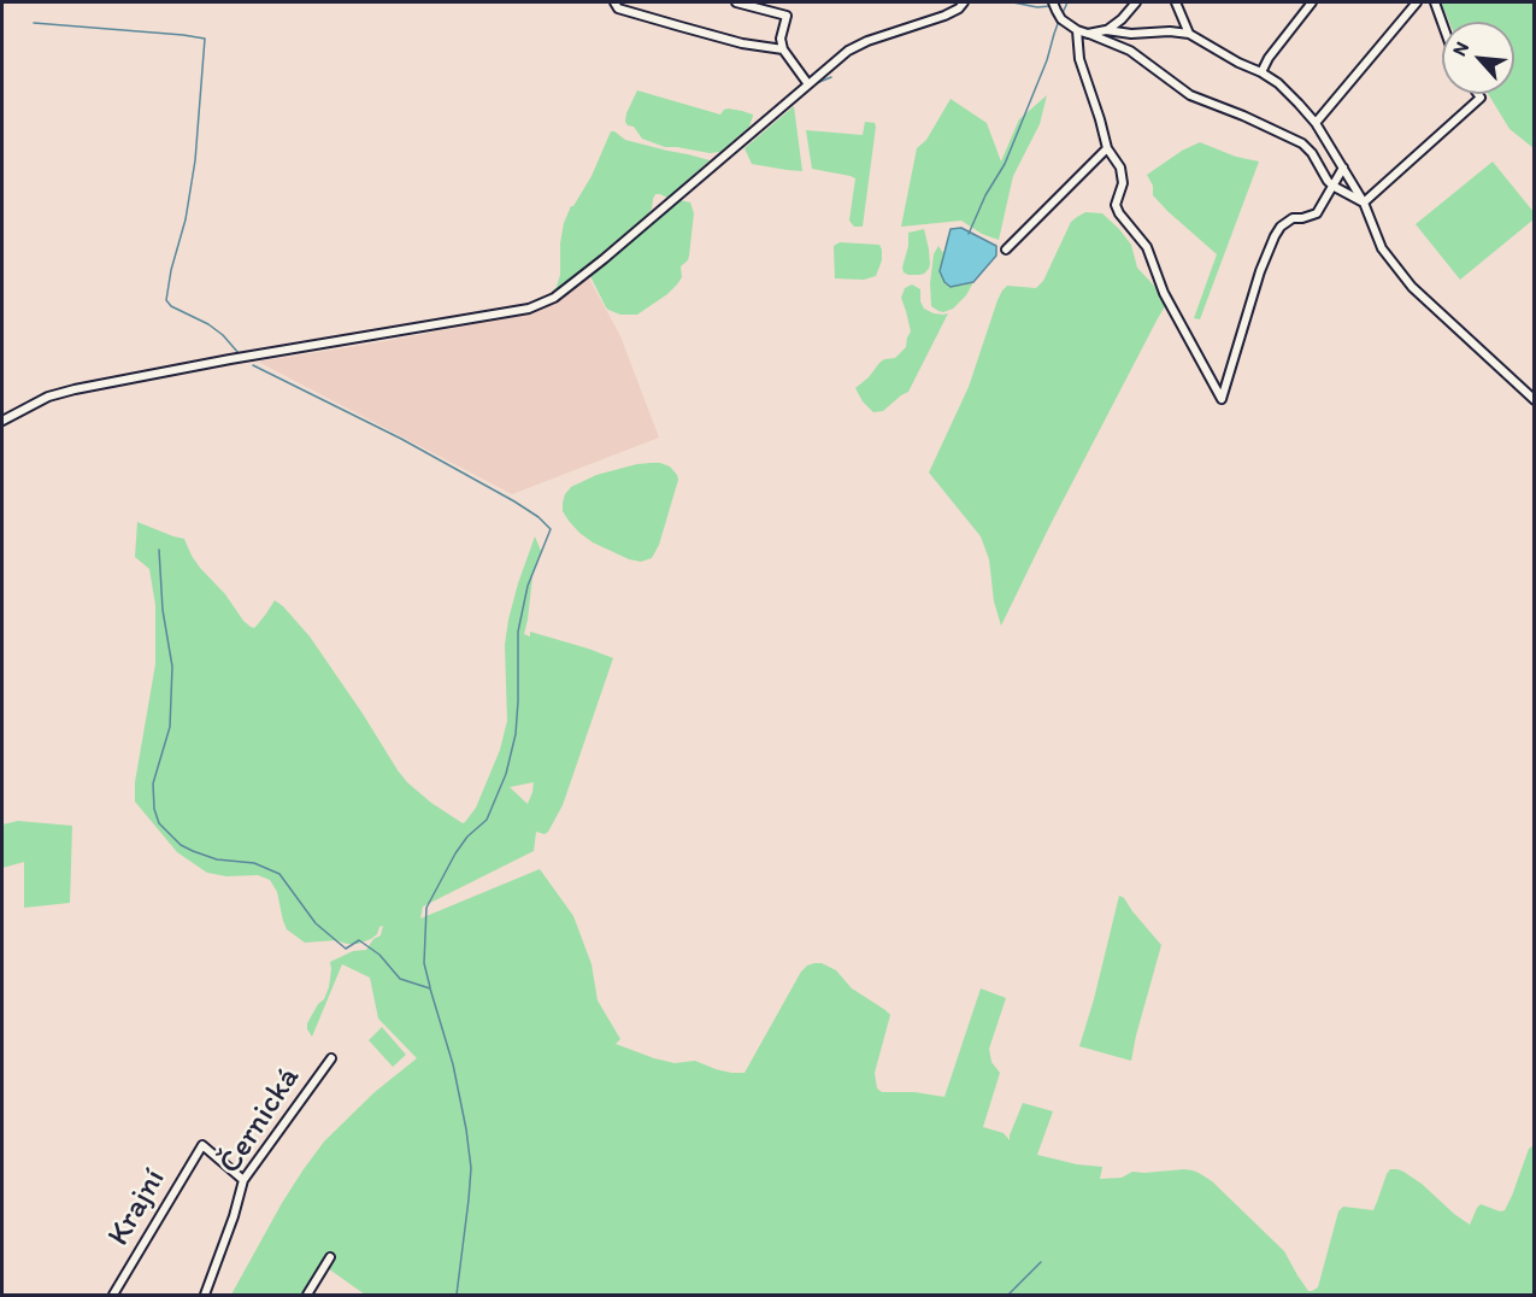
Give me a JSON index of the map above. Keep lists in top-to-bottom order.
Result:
{
  "streets": {
    "street": ["Černická", "Krajní"]
  },
  "crossings": [
    ["Černická", "Krajní"]
  ],
  "north": "top left"
}
